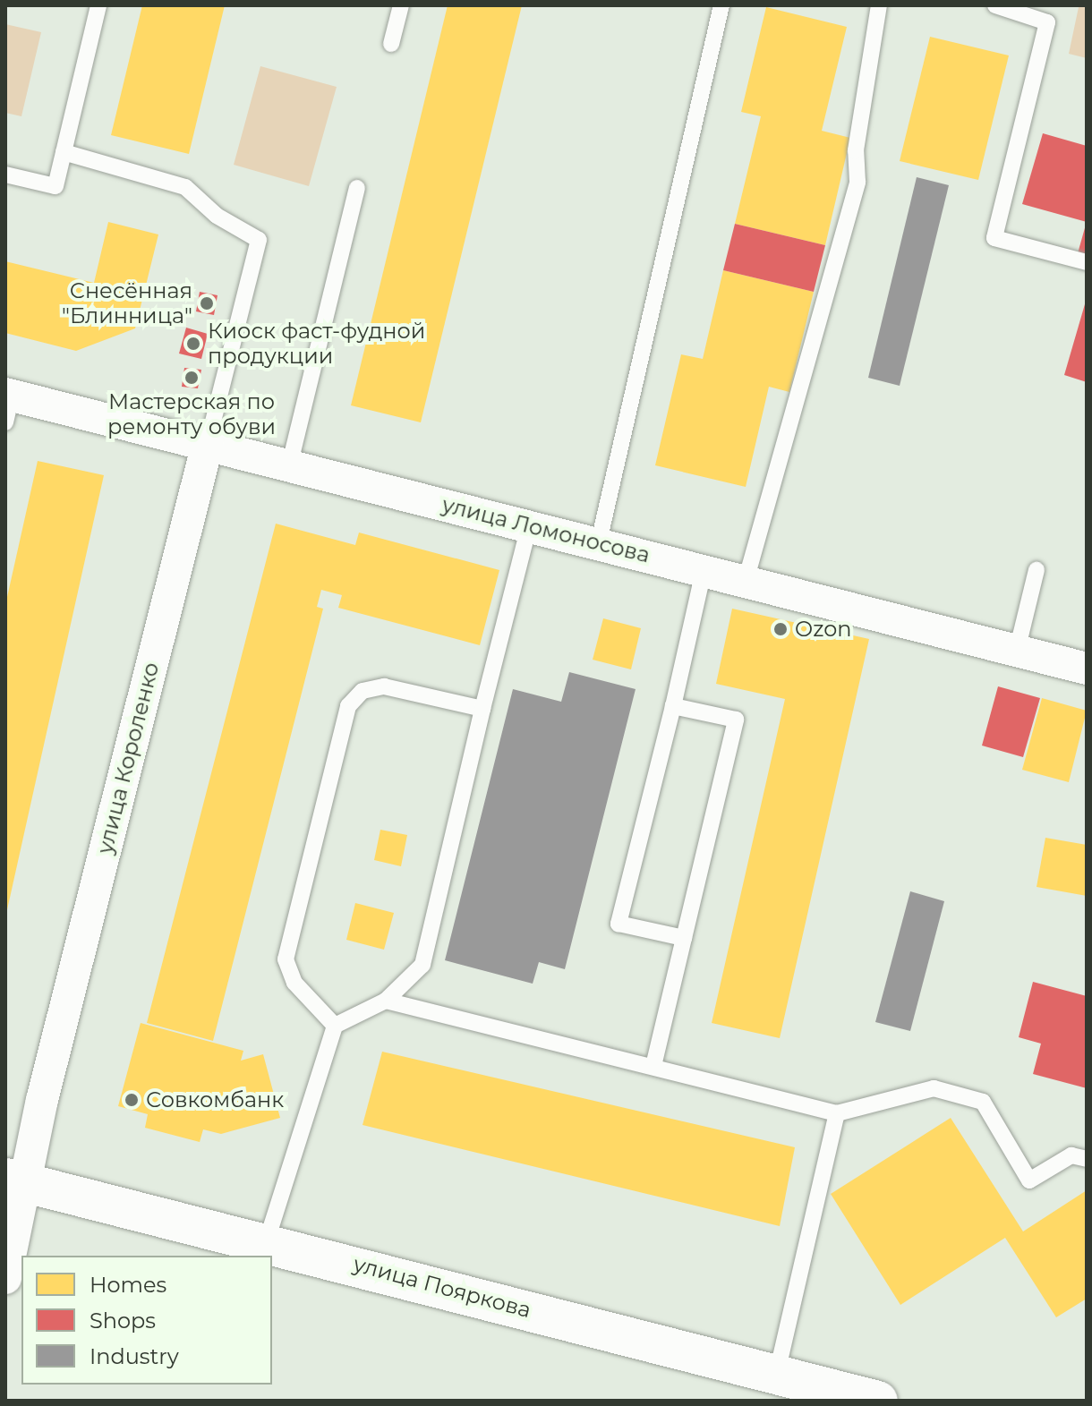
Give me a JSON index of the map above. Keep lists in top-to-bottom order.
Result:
{
  "streets": {
    "main road": ["улица Пояркова"],
    "street": ["улица Ломоносова", "улица Короленко"]
  },
  "crossings": [
    ["улица Ломоносова", "улица Короленко"],
    ["улица Короленко", "улица Пояркова"]
  ],
  "places": [
    "Снесённая \"Блинница\"",
    "Киоск фаст-фудной продукции",
    "Мастерская по ремонту обуви",
    "Ozon",
    "Совкомбанк"
  ],
  "legend": ["Homes", "Shops", "Industry"]
}
